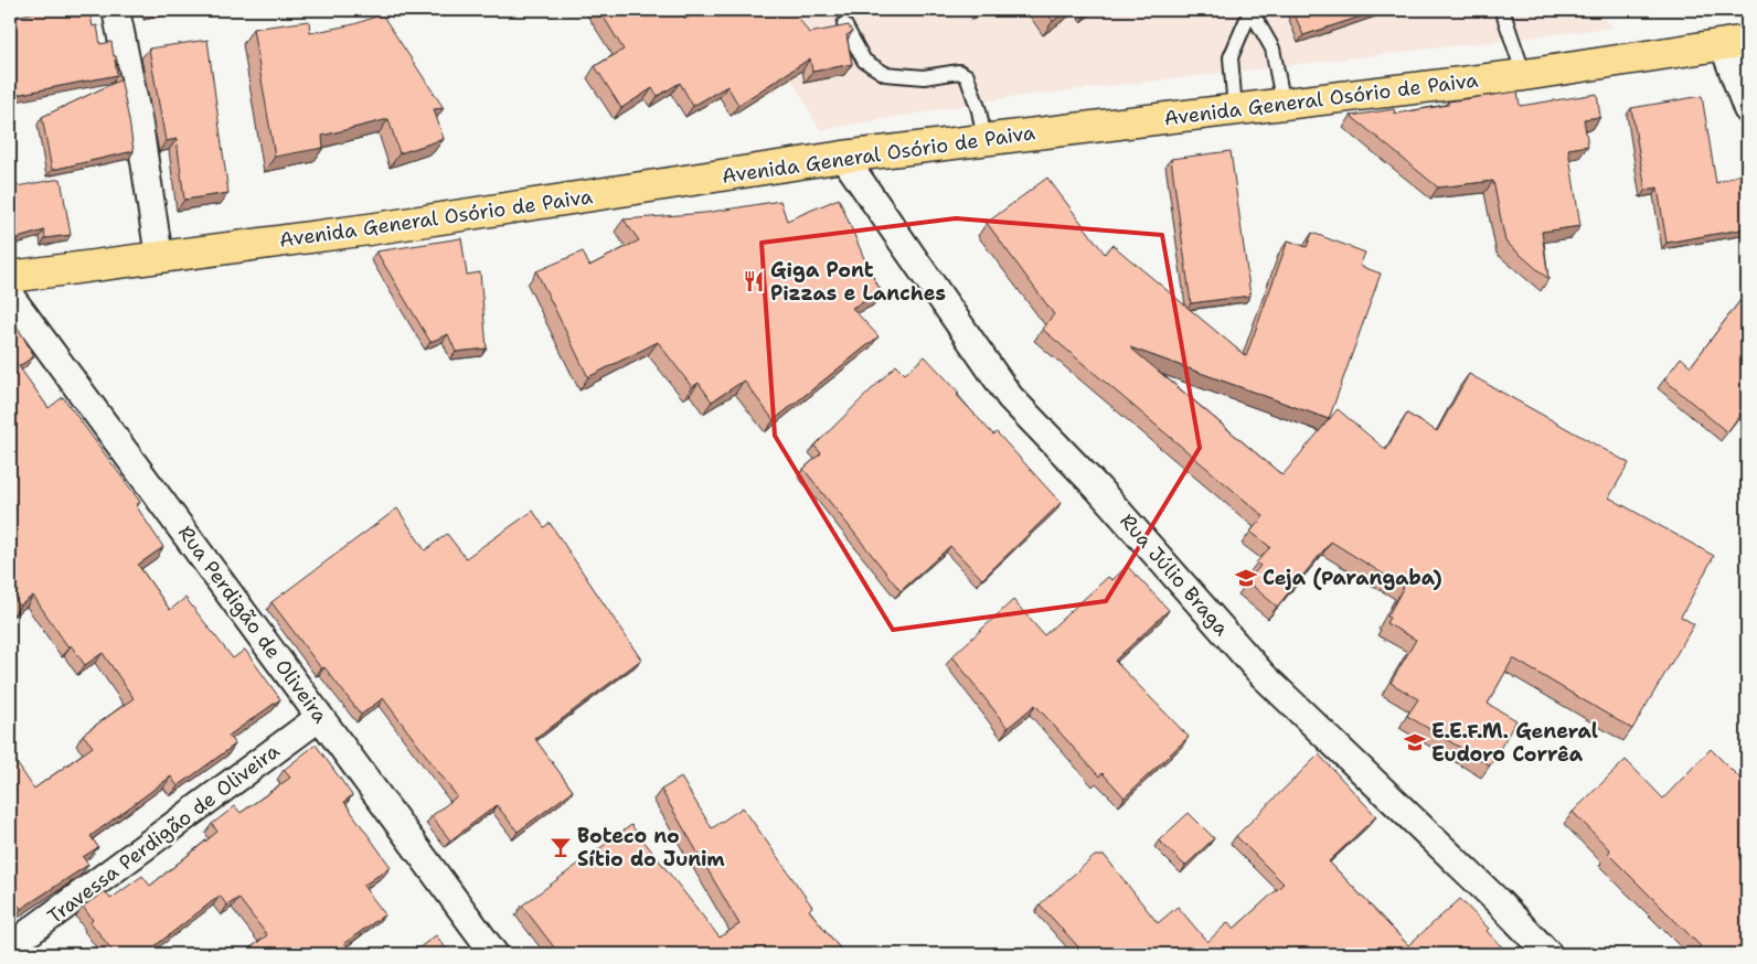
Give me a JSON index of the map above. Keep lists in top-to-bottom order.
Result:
{
  "streets": {
    "main road": ["Avenida General Osório de Paiva"],
    "street": ["Rua Júlio Braga", "Rua Perdigão de Oliveira", "Travessa Perdigão de Oliveira"]
  },
  "crossings": [
    ["Avenida General Osório de Paiva", "Rua Júlio Braga"],
    ["Rua Perdigão de Oliveira", "Travessa Perdigão de Oliveira"]
  ],
  "places": {
    "restaurant": ["Giga Pont Pizzas e Lanches"],
    "school or university": ["Ceja (Parangaba)", "E.E.F.M. General Eudoro Corrêa"],
    "bar": ["Boteco no Sítio do Junim"]
  }
}
